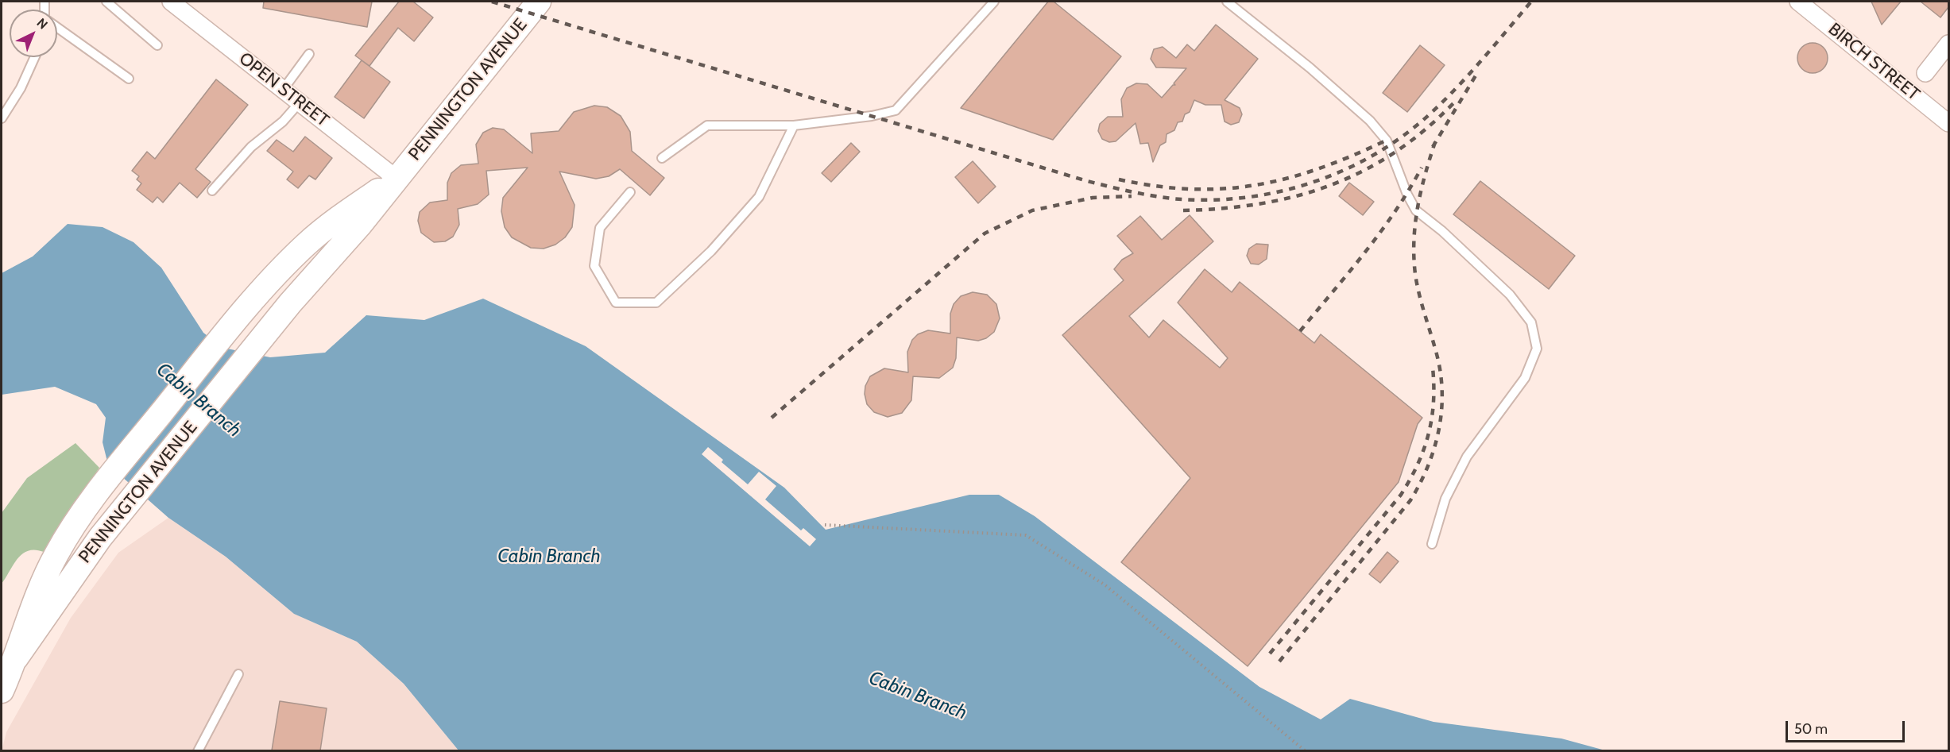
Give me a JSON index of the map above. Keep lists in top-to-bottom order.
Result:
{
  "streets": {
    "main road": ["PENNINGTON AVENUE"],
    "street": ["BIRCH STREET", "OPEN STREET"]
  },
  "crossings": [
    ["OPEN STREET", "PENNINGTON AVENUE"]
  ],
  "water": ["Cabin Branch"],
  "scale_bar": "50 m",
  "north": "top right"
}
